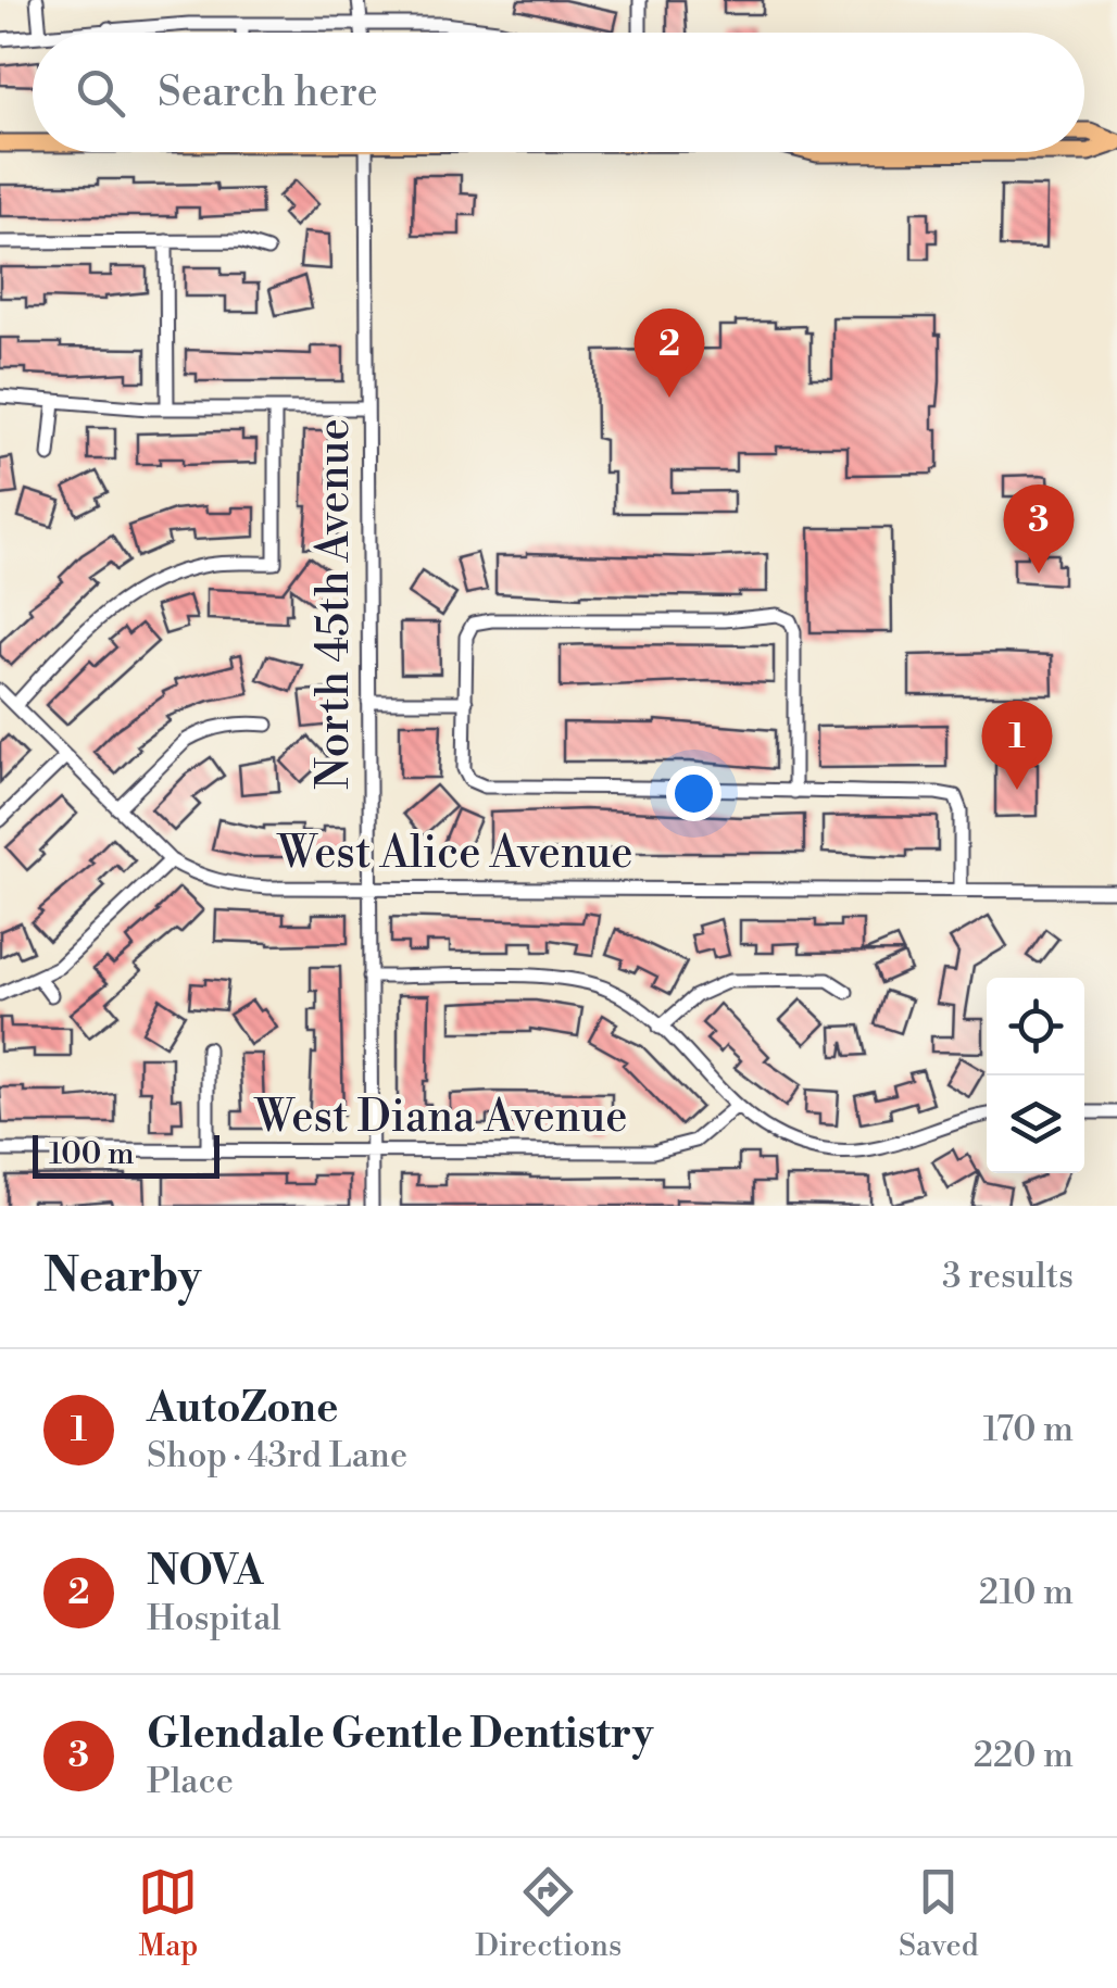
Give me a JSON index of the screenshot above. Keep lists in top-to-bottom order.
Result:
{
  "streets": {
    "street": ["North 45th Avenue", "West Alice Avenue", "West Diana Avenue"]
  },
  "crossings": [
    ["North 45th Avenue", "West Alice Avenue"],
    ["North 45th Avenue", "West Diana Avenue"]
  ],
  "scale_bar": "100 m",
  "page": {
    "search": "Search here",
    "pins": ["2", "3", "1"],
    "scale": "100 m",
    "heading": ["Nearby", "3 results"],
    "list": [
      {
        "mark": "1",
        "name": "AutoZone",
        "note": "Shop · 43rd Lane",
        "value": "170 m"
      },
      {
        "mark": "2",
        "name": "NOVA",
        "note": "Hospital",
        "value": "210 m"
      },
      {
        "mark": "3",
        "name": "Glendale Gentle Dentistry",
        "note": "Place",
        "value": "220 m"
      }
    ],
    "nav": ["Map", "Directions", "Saved"]
  }
}
